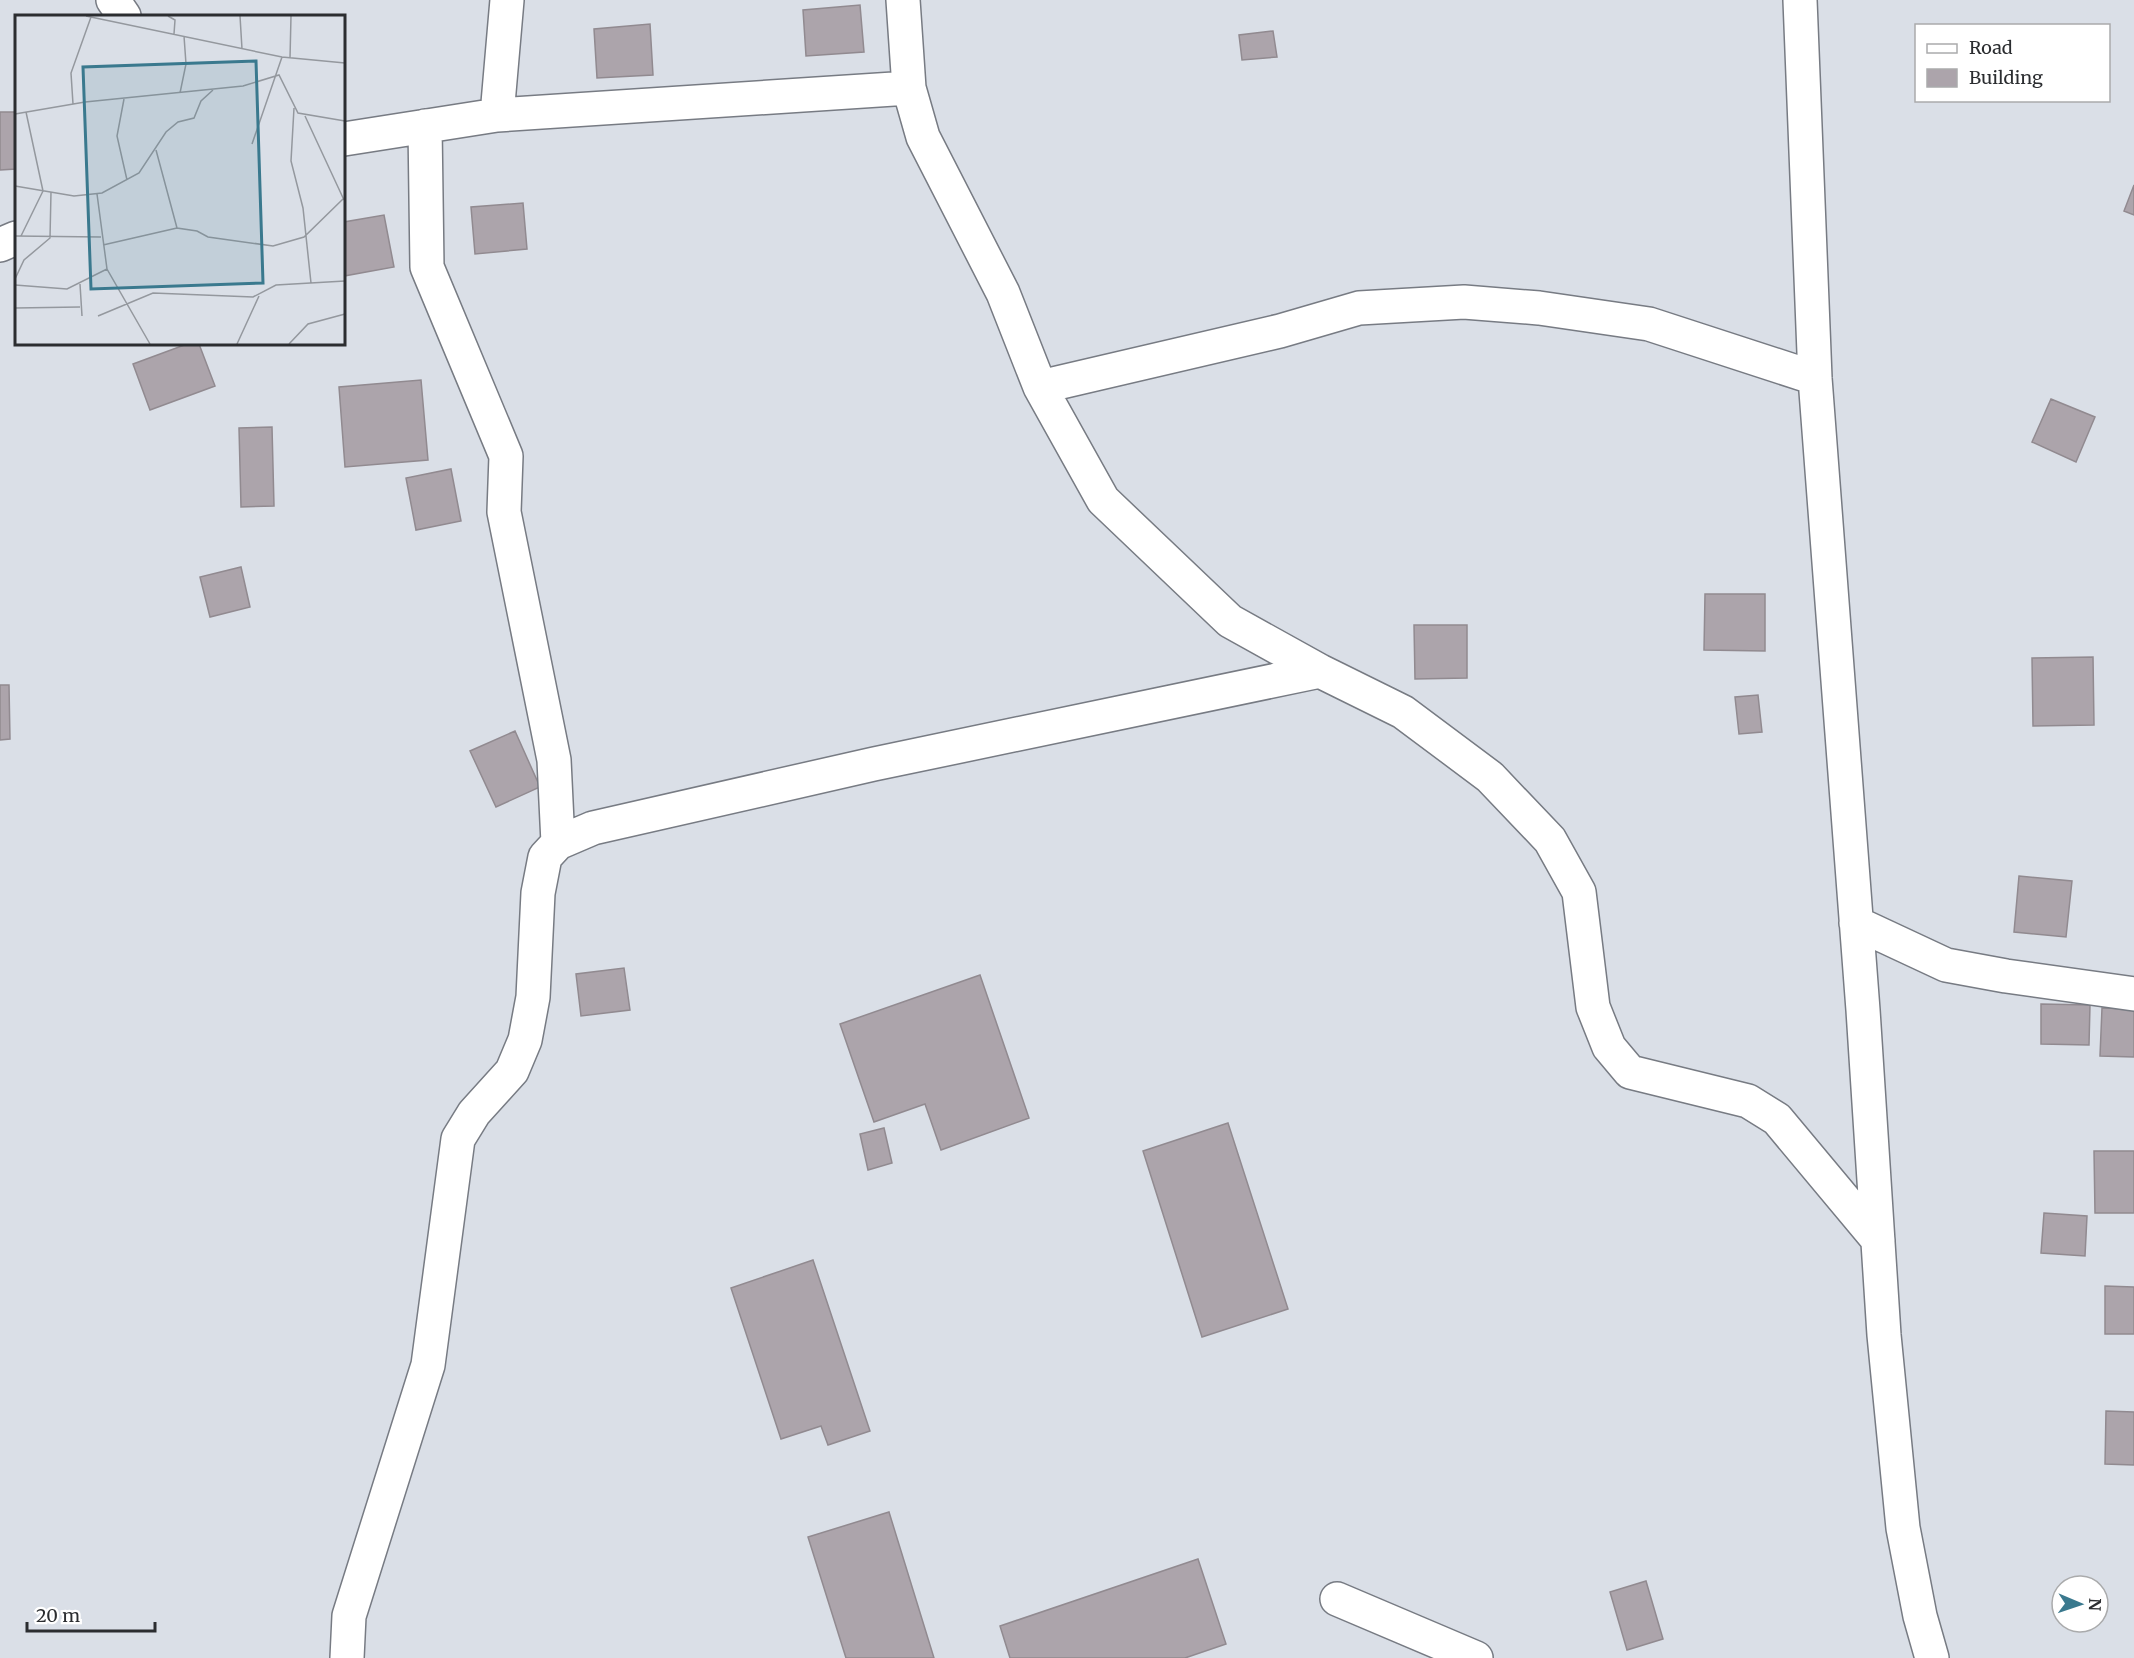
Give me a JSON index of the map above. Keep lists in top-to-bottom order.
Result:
{
  "legend": ["Road", "Building"],
  "scale_bar": "20 m",
  "north": "right"
}
